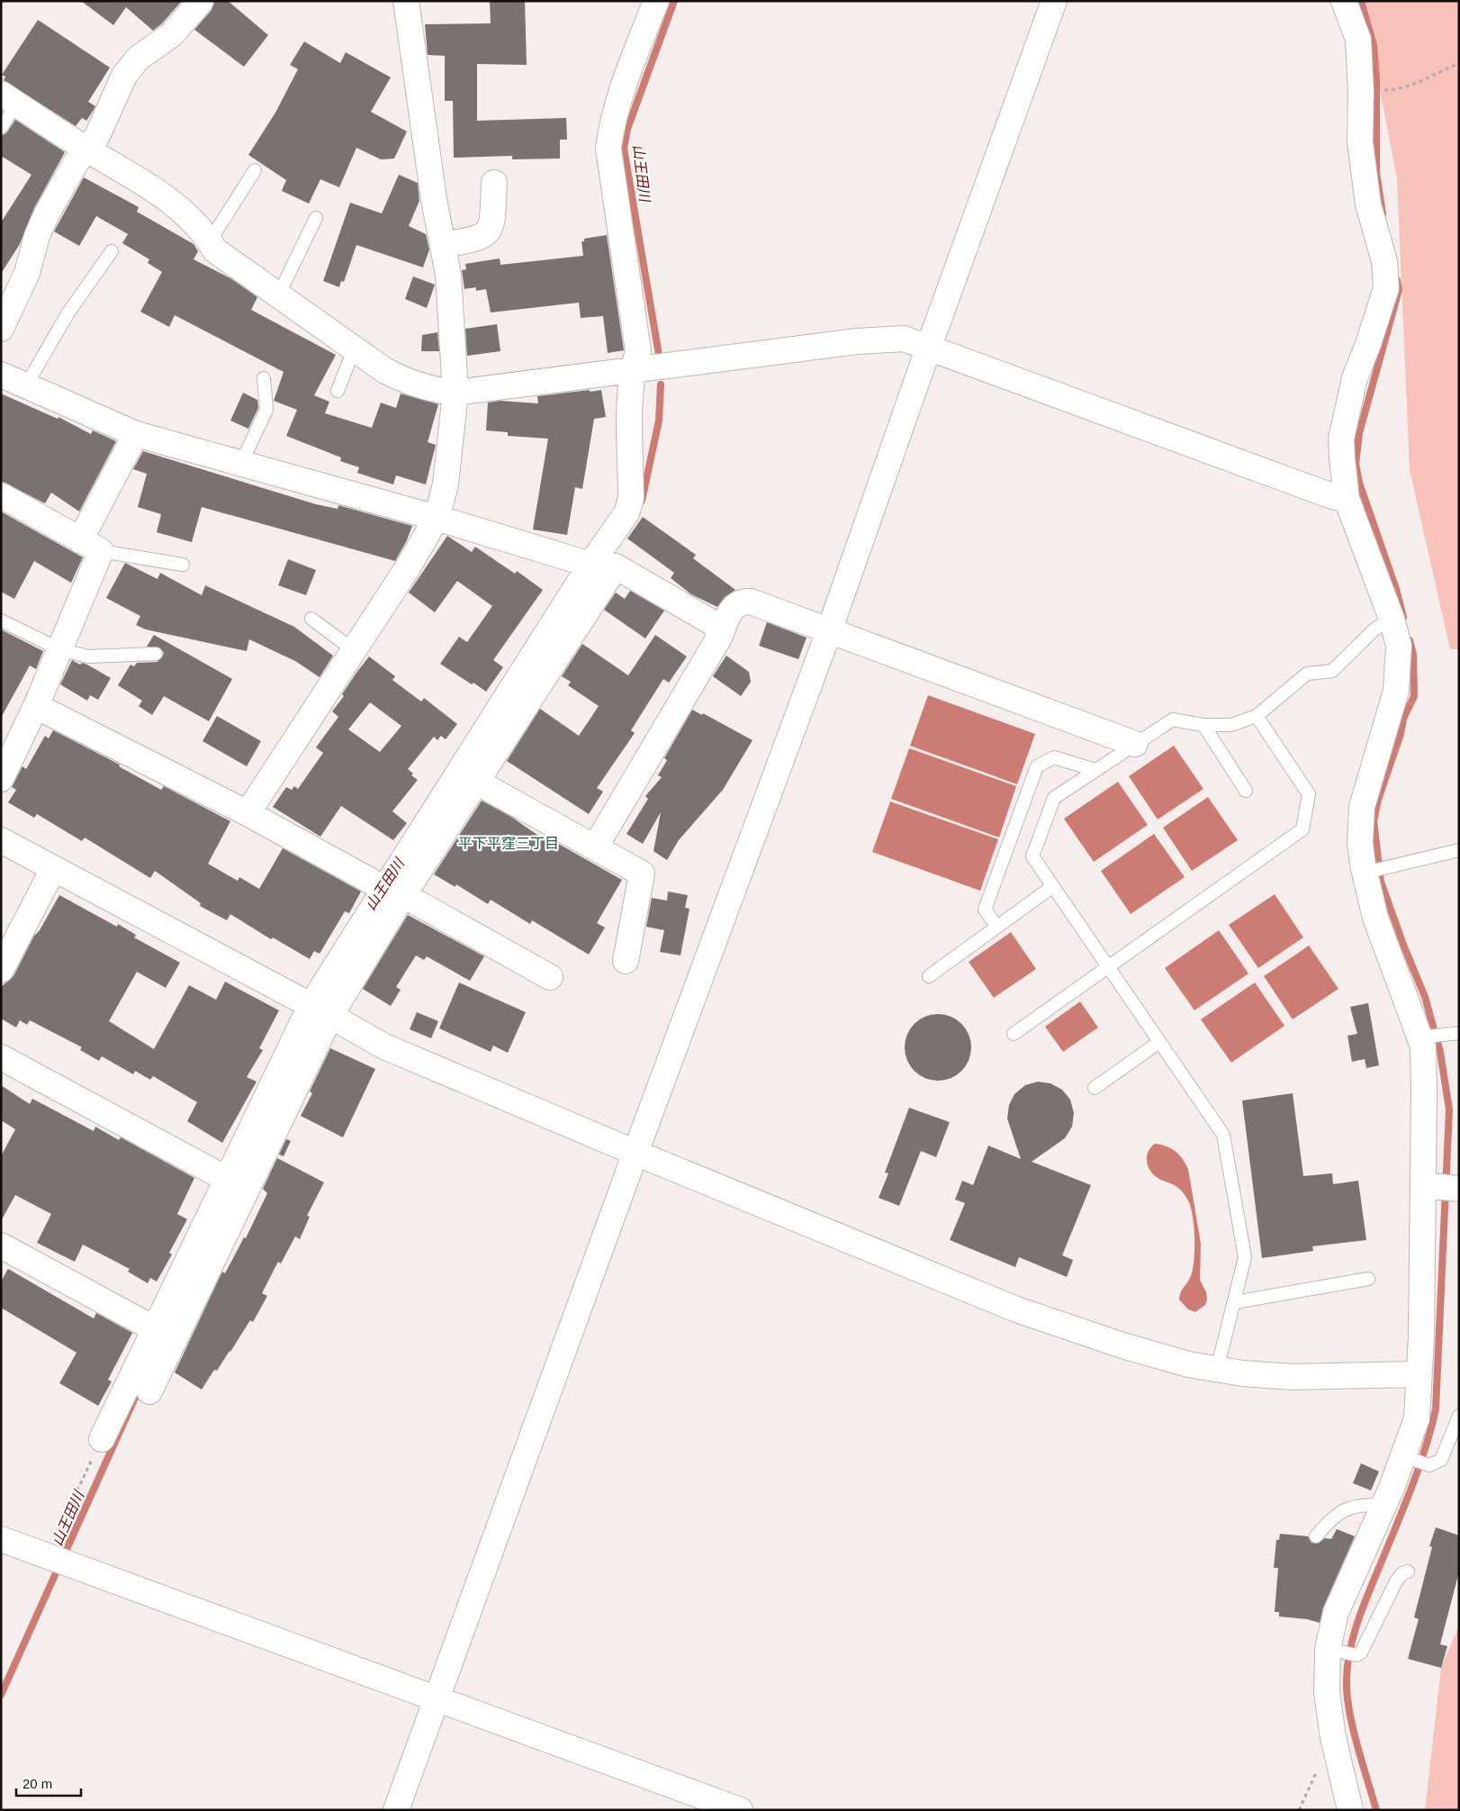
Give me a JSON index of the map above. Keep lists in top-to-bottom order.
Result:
{
  "districts": ["平下平窪三丁目"],
  "water": ["山王田川"],
  "scale_bar": "20 m"
}
